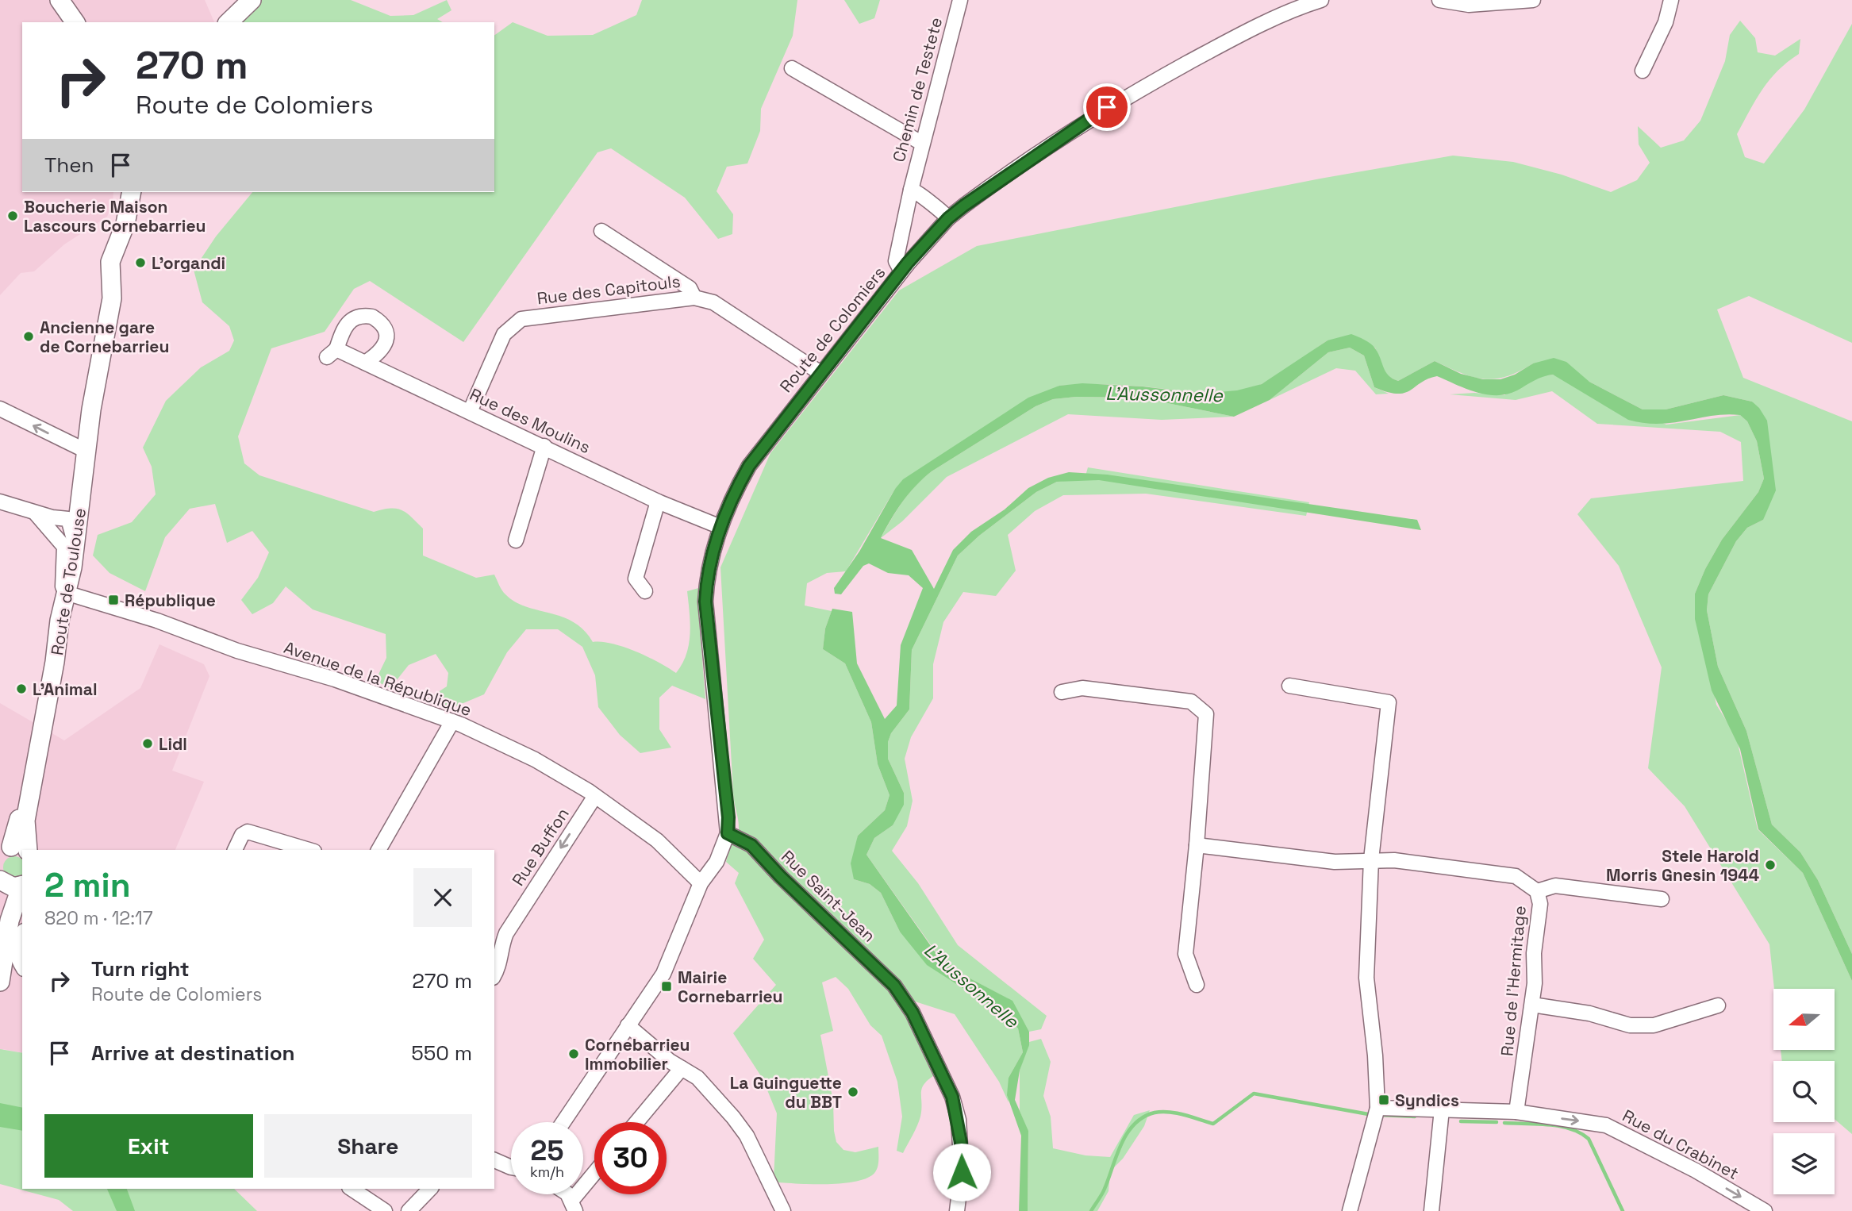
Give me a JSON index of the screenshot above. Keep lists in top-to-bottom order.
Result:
{
  "streets": {
    "main road": ["Route de Toulouse"],
    "street": [
      "Chemin de Testete",
      "Rue des Capitouls",
      "Route de Colomiers",
      "Rue des Moulins",
      "Avenue de la République",
      "Rue Buffon",
      "Rue Saint-Jean",
      "Rue de l'Hermitage",
      "Rue du Crabinet"
    ]
  },
  "crossings": [
    ["Chemin de Testete", "Route de Colomiers"],
    ["Rue des Capitouls", "Route de Colomiers"],
    ["Rue des Capitouls", "Rue des Moulins"],
    ["Route de Colomiers", "Rue des Moulins"],
    ["Route de Colomiers", "Avenue de la République"],
    ["Route de Colomiers", "Rue Saint-Jean"],
    ["Route de Toulouse", "Avenue de la République"],
    ["Avenue de la République", "Rue Buffon"],
    ["Rue de l'Hermitage", "Rue du Crabinet"]
  ],
  "one_way": ["Rue Buffon"],
  "water": ["L'Aussonnelle"],
  "places": {
    "other": [
      "Boucherie Maison Lascours Cornebarrieu",
      "L'organdi",
      "Ancienne gare de Cornebarrieu",
      "L'Animal",
      "Lidl",
      "Stele Harold Morris Gnesin 1944",
      "Cornebarrieu Immobilier",
      "La Guinguette du BBT"
    ],
    "transit": ["République", "Mairie Cornebarrieu", "Syndics"]
  },
  "north": "left",
  "page": {
    "turn": ["270 m", "Route de Colomiers"],
    "then": "Then",
    "heading": ["2 min", "820 m · 12:17"],
    "list": [
      {
        "name": "Turn right",
        "note": "Route de Colomiers",
        "value": "270 m"
      },
      {
        "name": "Arrive at destination",
        "value": "550 m"
      }
    ],
    "buttons": ["Exit", "Share"],
    "speed": "25 km/h",
    "limit": "30"
  }
}
